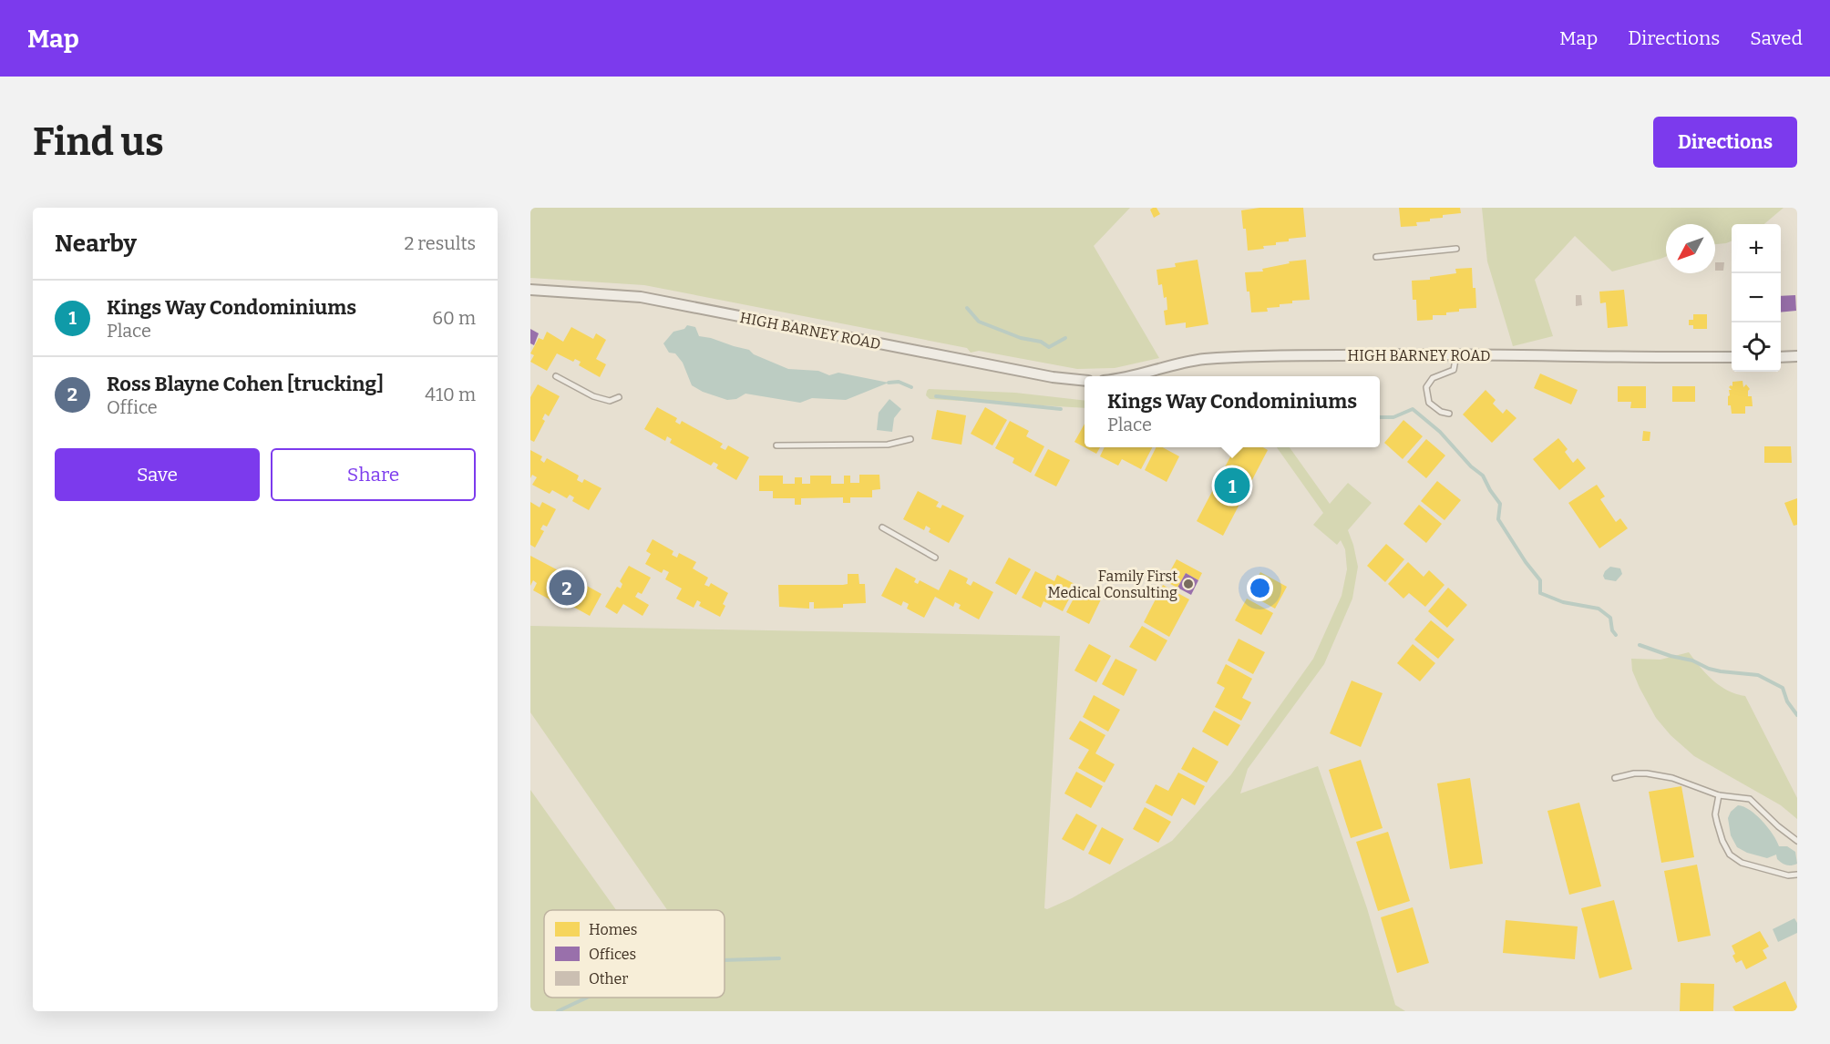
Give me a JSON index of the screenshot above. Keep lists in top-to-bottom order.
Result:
{
  "streets": {
    "street": ["HIGH BARNEY ROAD"]
  },
  "places": ["Family First Medical Consulting"],
  "legend": ["Homes", "Offices", "Other"],
  "north": "bottom left",
  "page": {
    "header": "Map",
    "nav": ["Map", "Directions", "Saved"],
    "buttons": [
      "Directions",
      ["Save", "Share"]
    ],
    "title": "Find us",
    "heading": ["Nearby", "2 results"],
    "map_buttons": ["+", "−"],
    "list": [
      {
        "mark": "1",
        "name": "Kings Way Condominiums",
        "note": "Place",
        "value": "60 m"
      },
      {
        "mark": "2",
        "name": "Ross Blayne Cohen [trucking]",
        "note": "Office",
        "value": "410 m"
      }
    ],
    "popup": ["Kings Way Condominiums", "Place"],
    "pins": ["1", "2"]
  }
}
